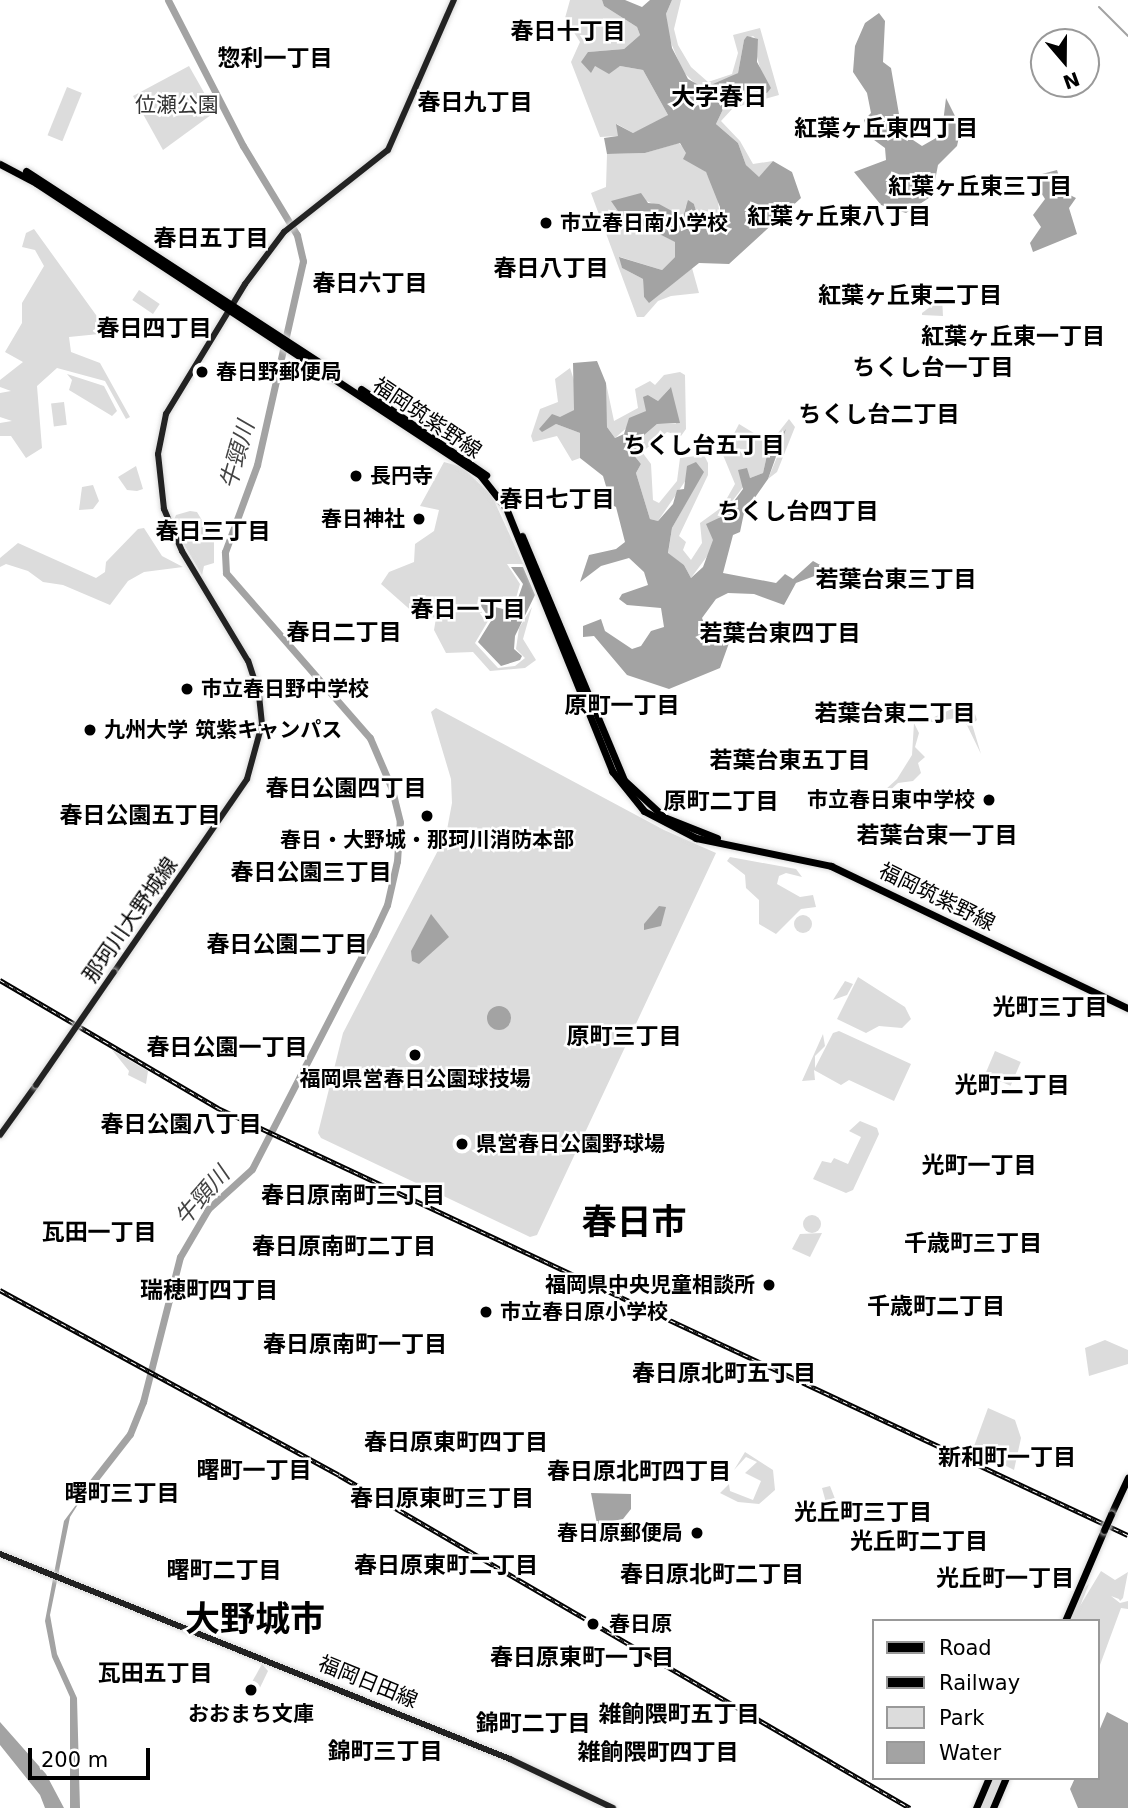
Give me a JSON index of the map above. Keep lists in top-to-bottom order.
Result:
{
  "streets": {
    "main road": ["福岡筑紫野線", "那珂川大野城線", "福岡日田線"]
  },
  "crossings": [
    ["福岡筑紫野線", "那珂川大野城線"]
  ],
  "districts": [
    "春日十丁目",
    "惣利一丁目",
    "大字春日",
    "春日九丁目",
    "紅葉ヶ丘東四丁目",
    "紅葉ヶ丘東三丁目",
    "紅葉ヶ丘東八丁目",
    "春日五丁目",
    "春日八丁目",
    "春日六丁目",
    "紅葉ヶ丘東二丁目",
    "春日四丁目",
    "紅葉ヶ丘東一丁目",
    "ちくし台一丁目",
    "ちくし台二丁目",
    "ちくし台五丁目",
    "春日七丁目",
    "ちくし台四丁目",
    "春日三丁目",
    "若葉台東三丁目",
    "春日一丁目",
    "春日二丁目",
    "若葉台東四丁目",
    "原町一丁目",
    "若葉台東二丁目",
    "若葉台東五丁目",
    "春日公園四丁目",
    "原町二丁目",
    "春日公園五丁目",
    "若葉台東一丁目",
    "春日公園三丁目",
    "春日公園二丁目",
    "光町三丁目",
    "原町三丁目",
    "春日公園一丁目",
    "光町二丁目",
    "春日公園八丁目",
    "光町一丁目",
    "春日原南町三丁目",
    "春日市",
    "瓦田一丁目",
    "千歳町三丁目",
    "春日原南町二丁目",
    "瑞穂町四丁目",
    "千歳町二丁目",
    "春日原南町一丁目",
    "春日原北町五丁目",
    "春日原東町四丁目",
    "新和町一丁目",
    "曙町一丁目",
    "春日原北町四丁目",
    "曙町三丁目",
    "春日原東町三丁目",
    "光丘町三丁目",
    "光丘町二丁目",
    "春日原東町二丁目",
    "曙町二丁目",
    "春日原北町二丁目",
    "光丘町一丁目",
    "大野城市",
    "春日原東町一丁目",
    "瓦田五丁目",
    "雑餉隈町五丁目",
    "錦町二丁目",
    "錦町三丁目",
    "雑餉隈町四丁目"
  ],
  "water": ["牛頸川"],
  "parks": ["位瀬公園"],
  "places": [
    "市立春日南小学校",
    "春日野郵便局",
    "長円寺",
    "春日神社",
    "市立春日野中学校",
    "九州大学 筑紫キャンパス",
    "市立春日東中学校",
    "春日・大野城・那珂川消防本部",
    "福岡県営春日公園球技場",
    "県営春日公園野球場",
    "福岡県中央児童相談所",
    "市立春日原小学校",
    "春日原郵便局",
    "春日原",
    "おおまち文庫"
  ],
  "legend": [
    "Road",
    "Railway",
    "Park",
    "Water"
  ],
  "scale_bar": "200 m",
  "north": "bottom"
}
